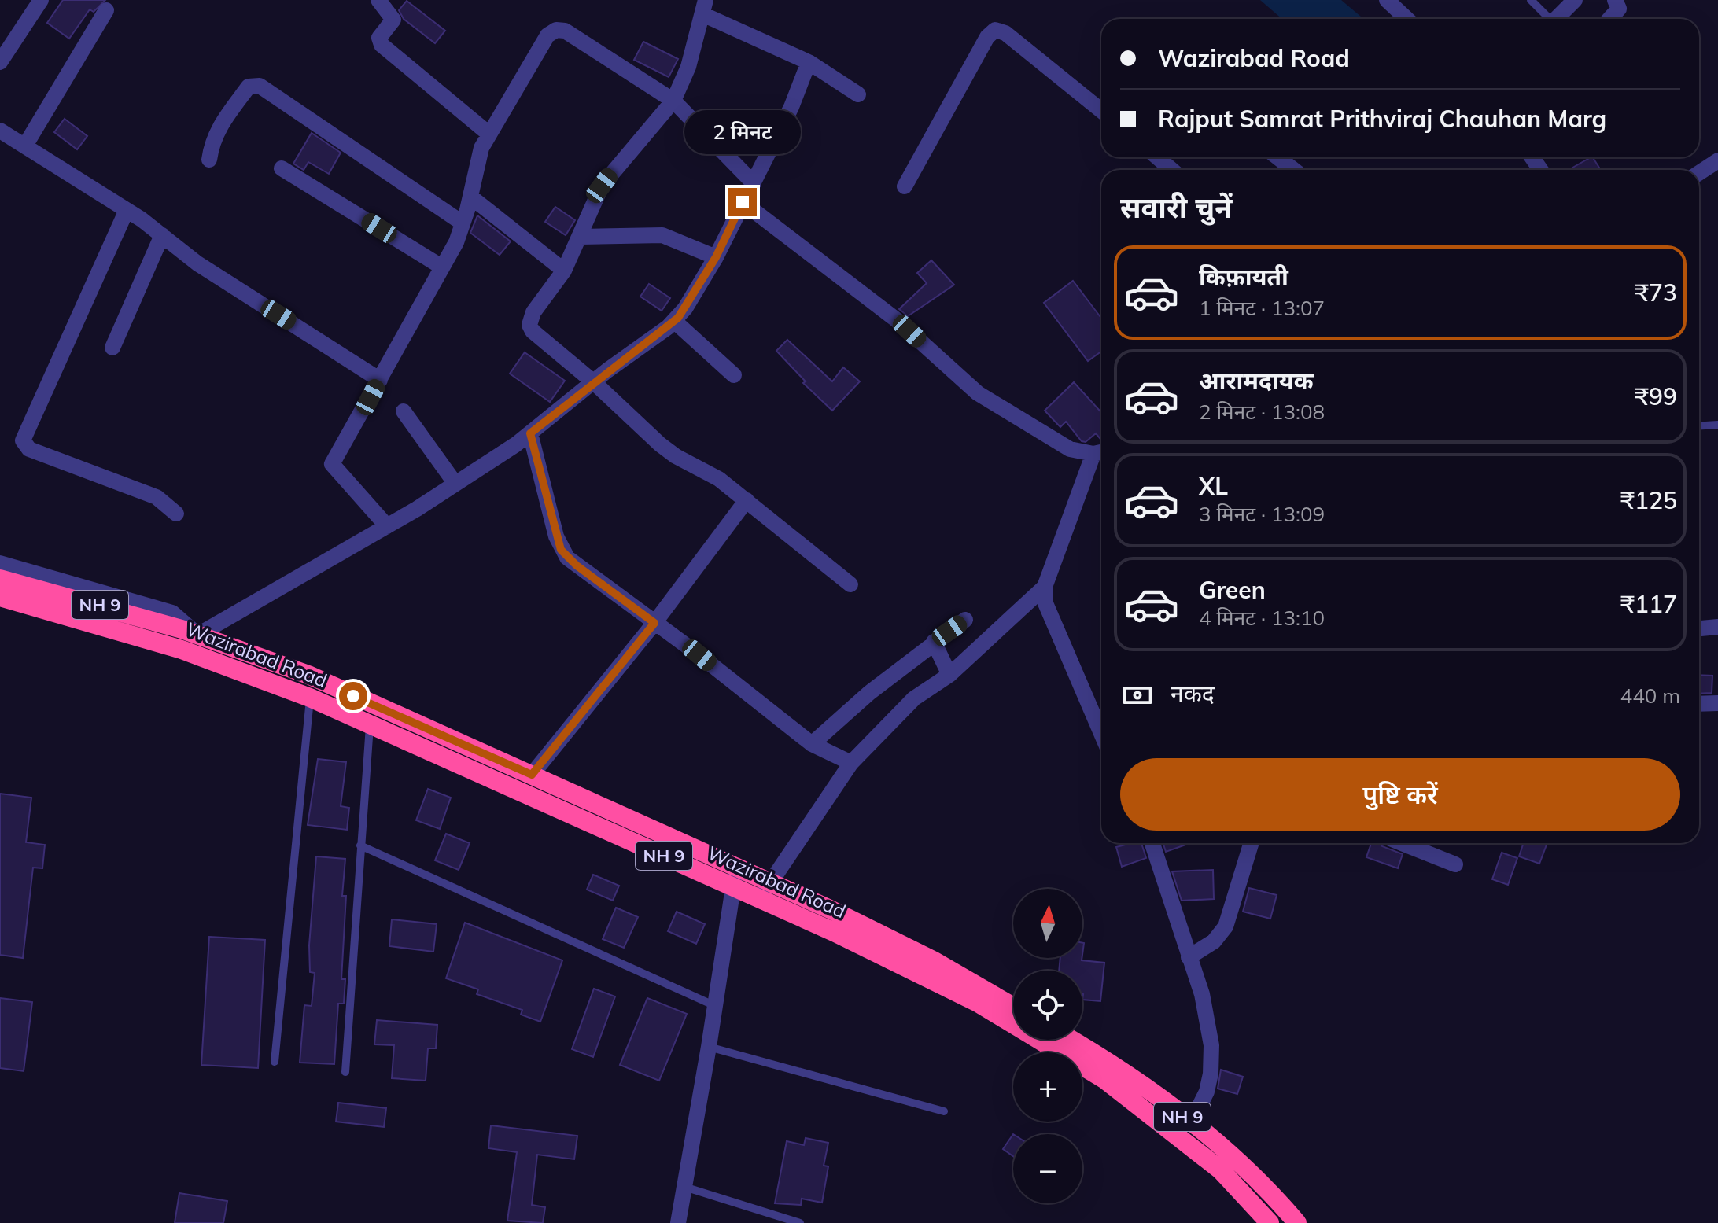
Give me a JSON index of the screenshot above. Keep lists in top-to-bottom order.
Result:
{
  "streets": {
    "highway": ["NH 9", "Wazirabad Road"]
  },
  "north": "top",
  "page": {
    "banner": ["Wazirabad Road", "Rajput Samrat Prithviraj Chauhan Marg"],
    "bubble": "2 मिनट",
    "heading": "सवारी चुनें",
    "list": [
      {
        "name": "किफ़ायती",
        "note": "1 मिनट · 13:07",
        "value": "₹73"
      },
      {
        "name": "आरामदायक",
        "note": "2 मिनट · 13:08",
        "value": "₹99"
      },
      {
        "name": "XL",
        "note": "3 मिनट · 13:09",
        "value": "₹125"
      },
      {
        "name": "Green",
        "note": "4 मिनट · 13:10",
        "value": "₹117"
      }
    ],
    "pay": ["नकद", "440 m"],
    "buttons": "पुष्टि करें",
    "map_buttons": ["+", "−"]
  }
}
